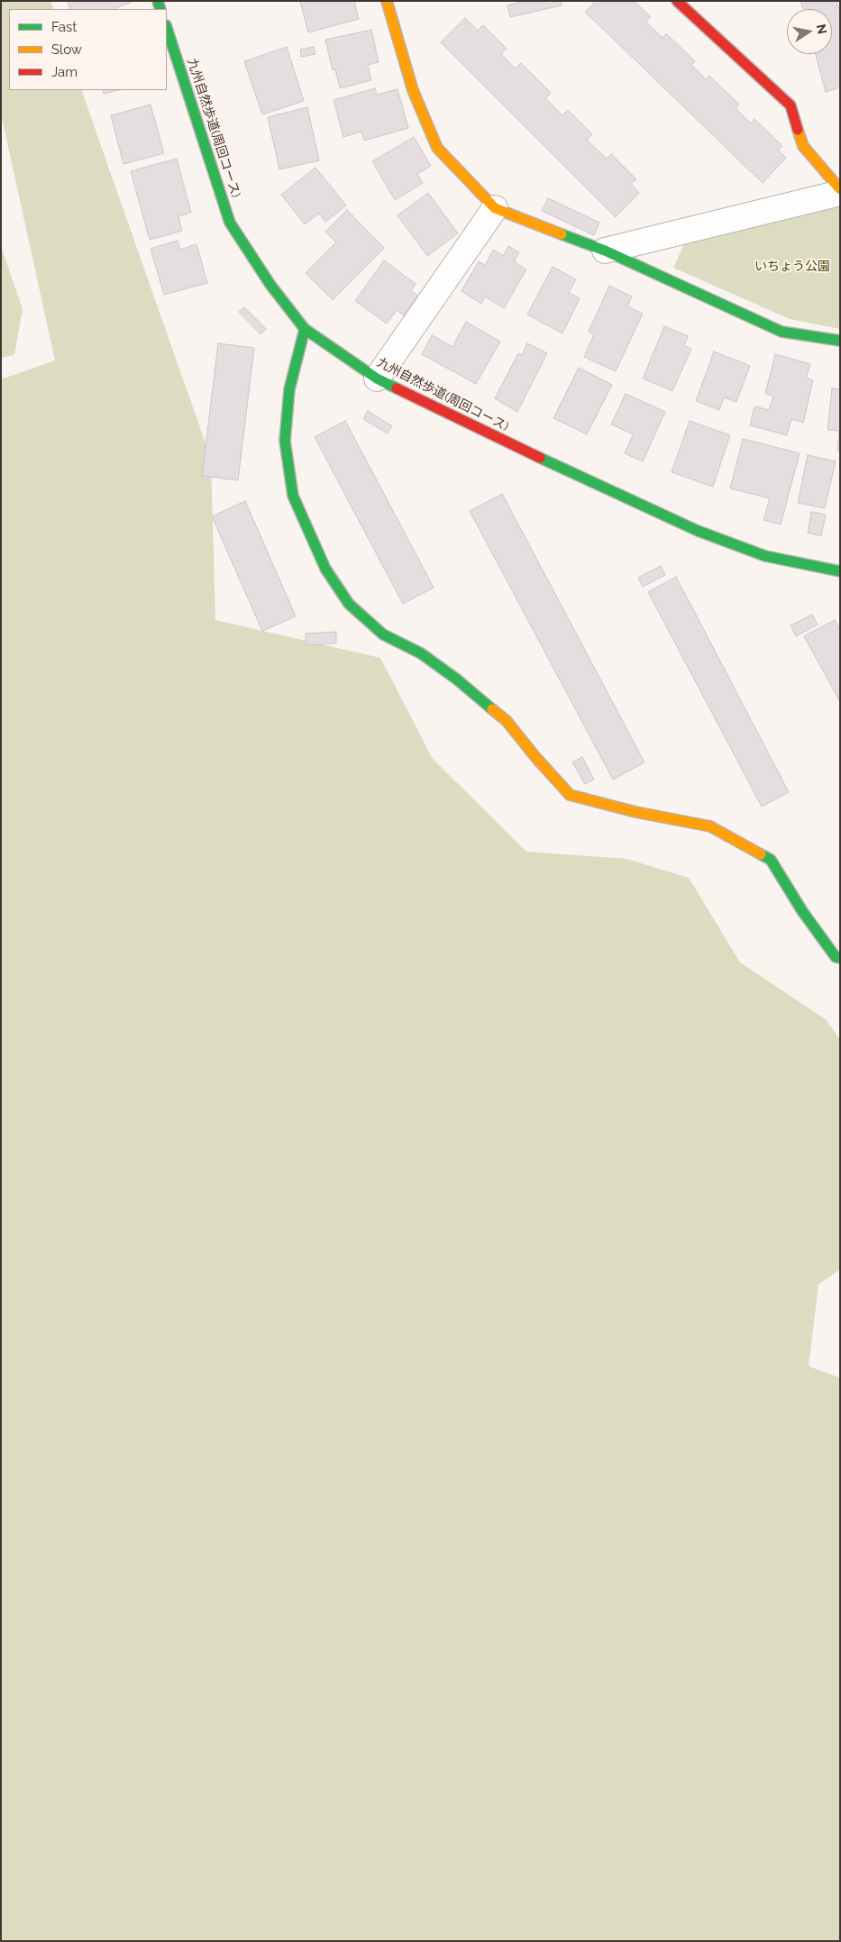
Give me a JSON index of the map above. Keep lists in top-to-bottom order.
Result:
{
  "streets": {
    "street": ["九州自然歩道(周回コース)"]
  },
  "parks": ["いちょう公園"],
  "legend": ["Fast", "Slow", "Jam"],
  "north": "right"
}
